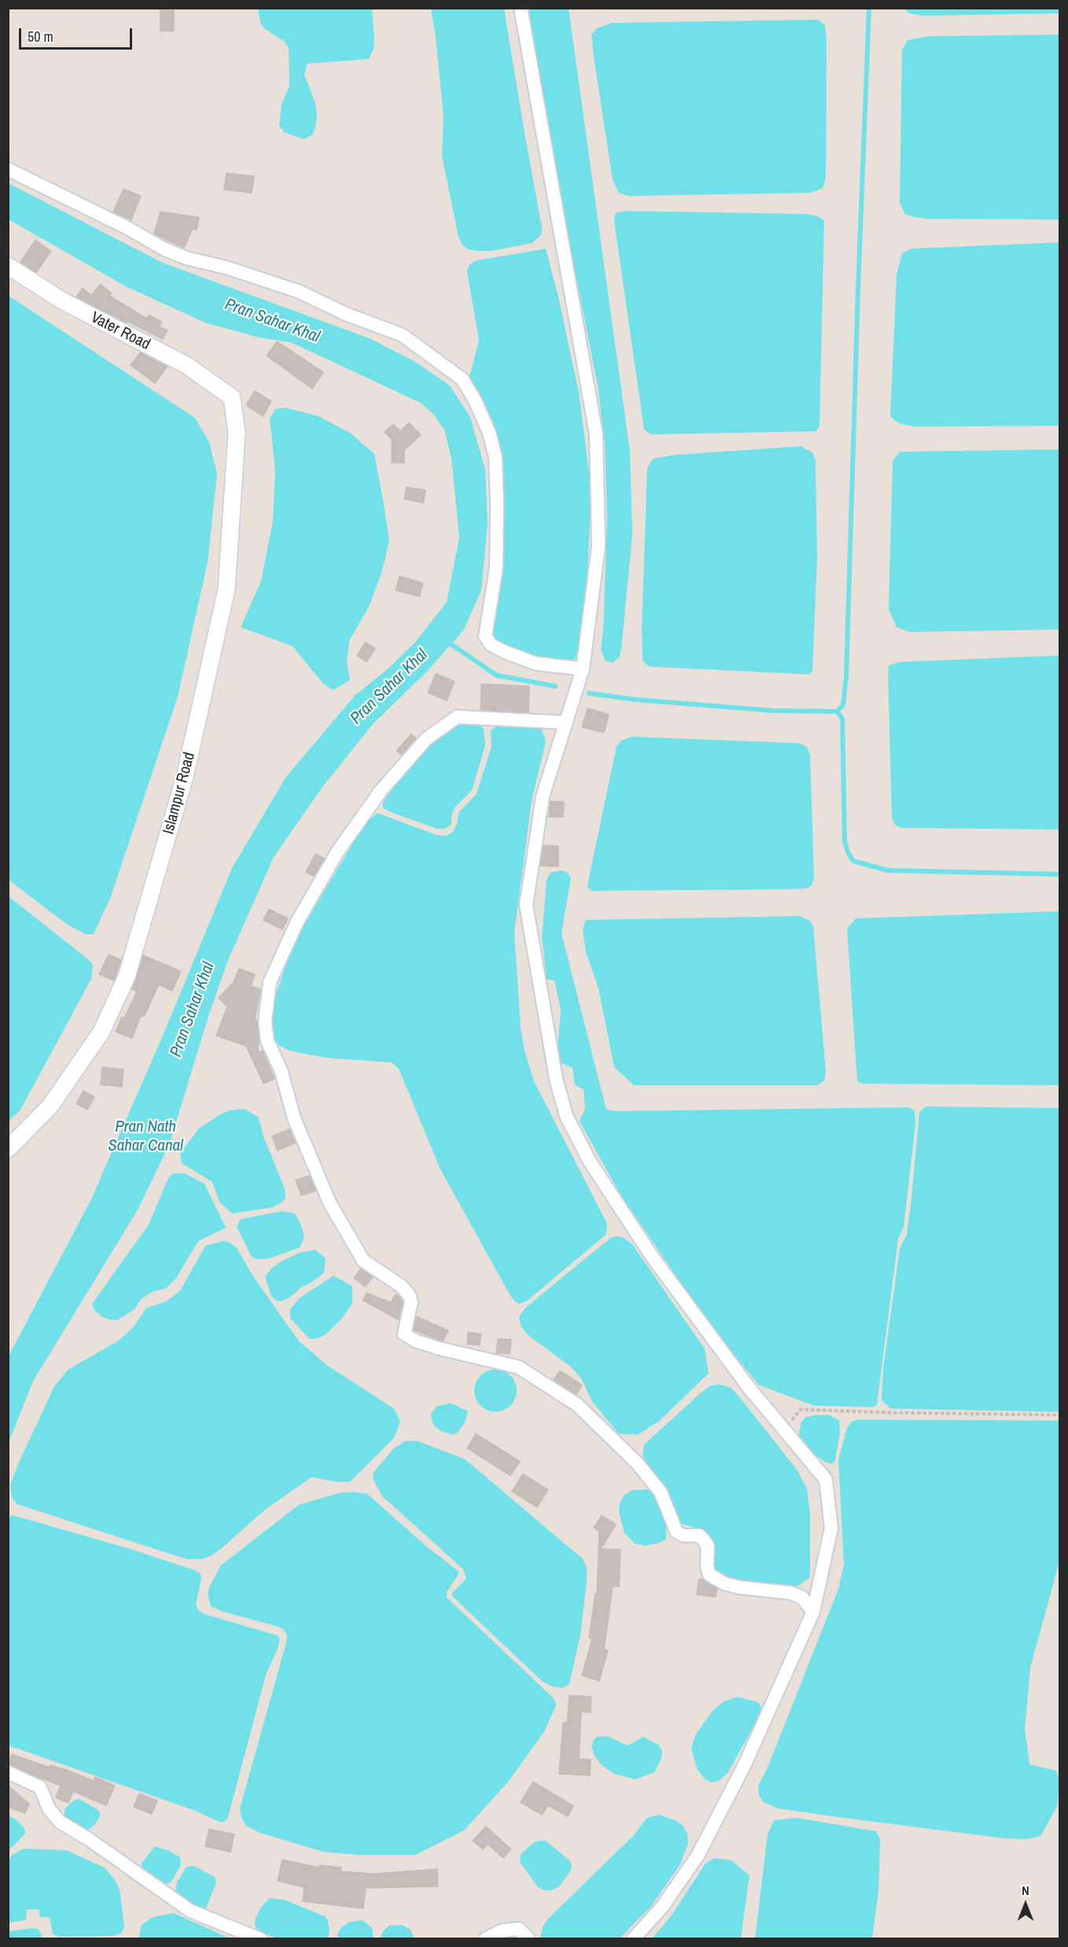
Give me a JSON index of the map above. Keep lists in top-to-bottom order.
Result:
{
  "streets": {
    "street": ["Vater Road", "Islampur Road"]
  },
  "crossings": [
    ["Vater Road", "Islampur Road"]
  ],
  "water": ["Pran Sahar Khal", "Pran Nath Sahar Canal"],
  "scale_bar": "50 m",
  "north": "top"
}
